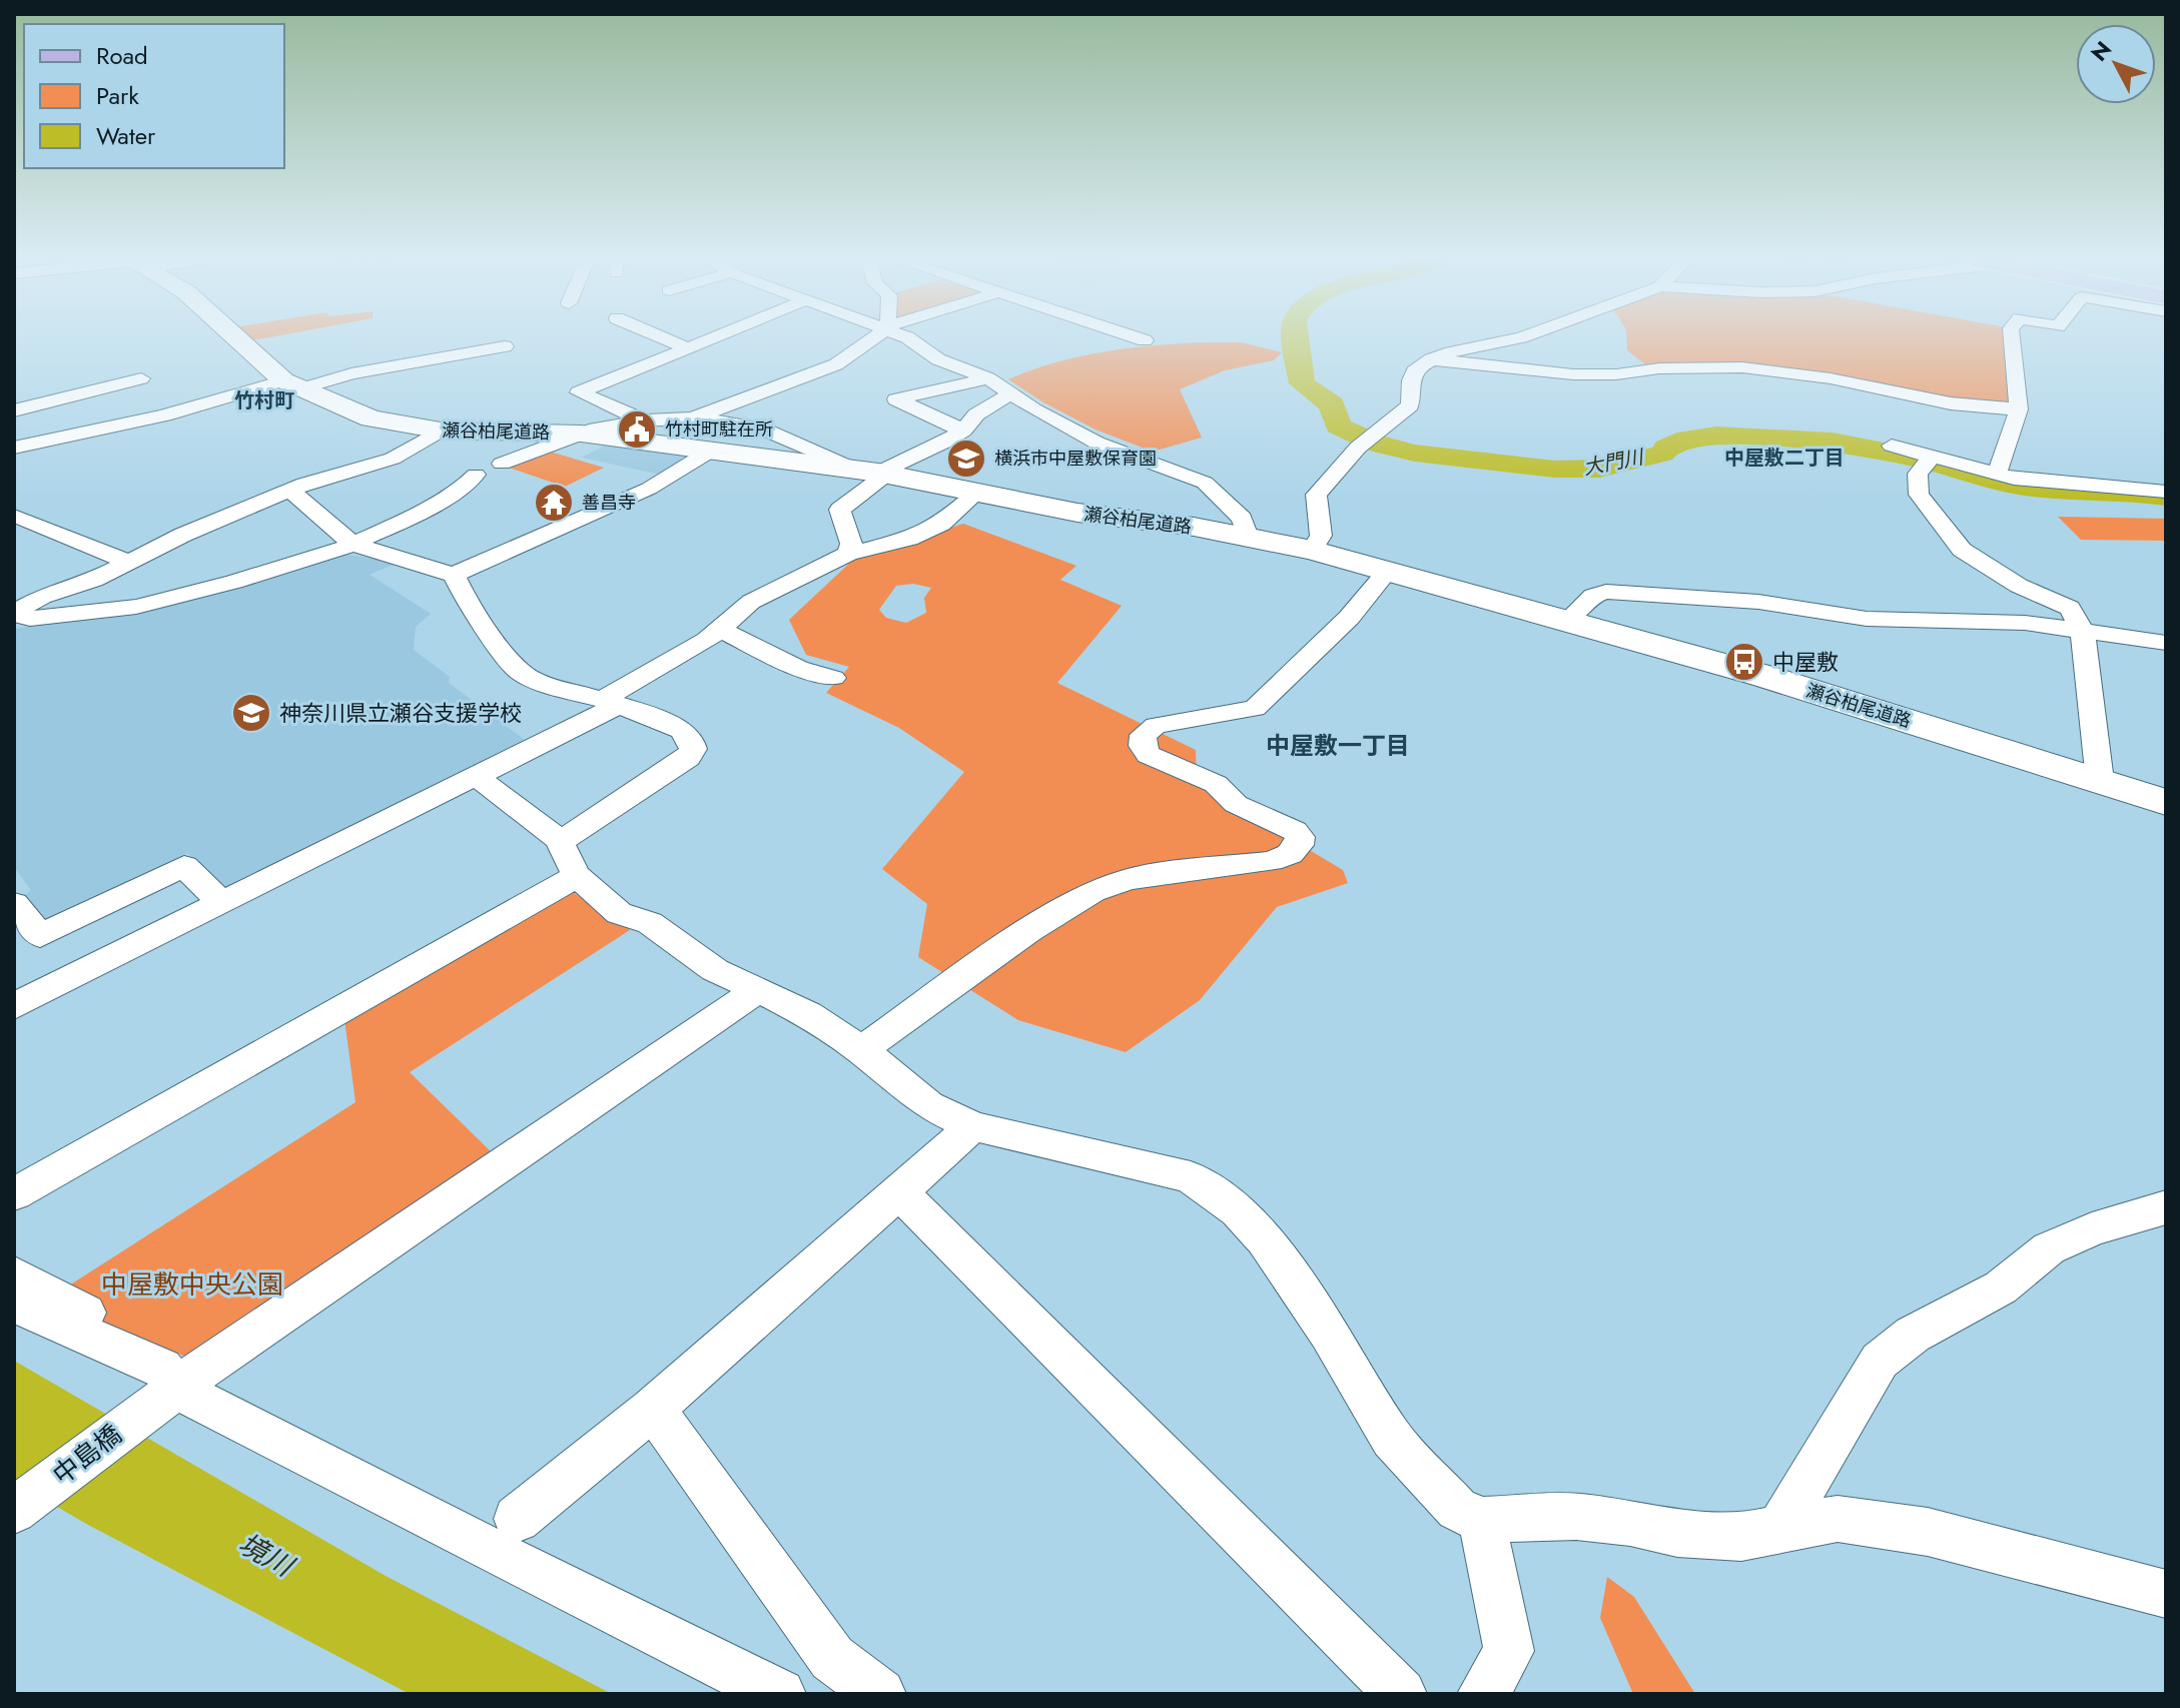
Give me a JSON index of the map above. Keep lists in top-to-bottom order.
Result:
{
  "streets": {
    "main road": ["瀬谷柏尾道路"],
    "street": ["中島橋"]
  },
  "districts": ["竹村町", "中屋敷二丁目", "中屋敷一丁目"],
  "water": ["大門川", "境川"],
  "parks": ["中屋敷中央公園"],
  "places": {
    "public building": ["竹村町駐在所"],
    "school or university": ["横浜市中屋敷保育園", "神奈川県立瀬谷支援学校"],
    "temple": ["善昌寺"],
    "bus stop": ["中屋敷"]
  },
  "legend": ["Road", "Park", "Water"],
  "north": "top left"
}
